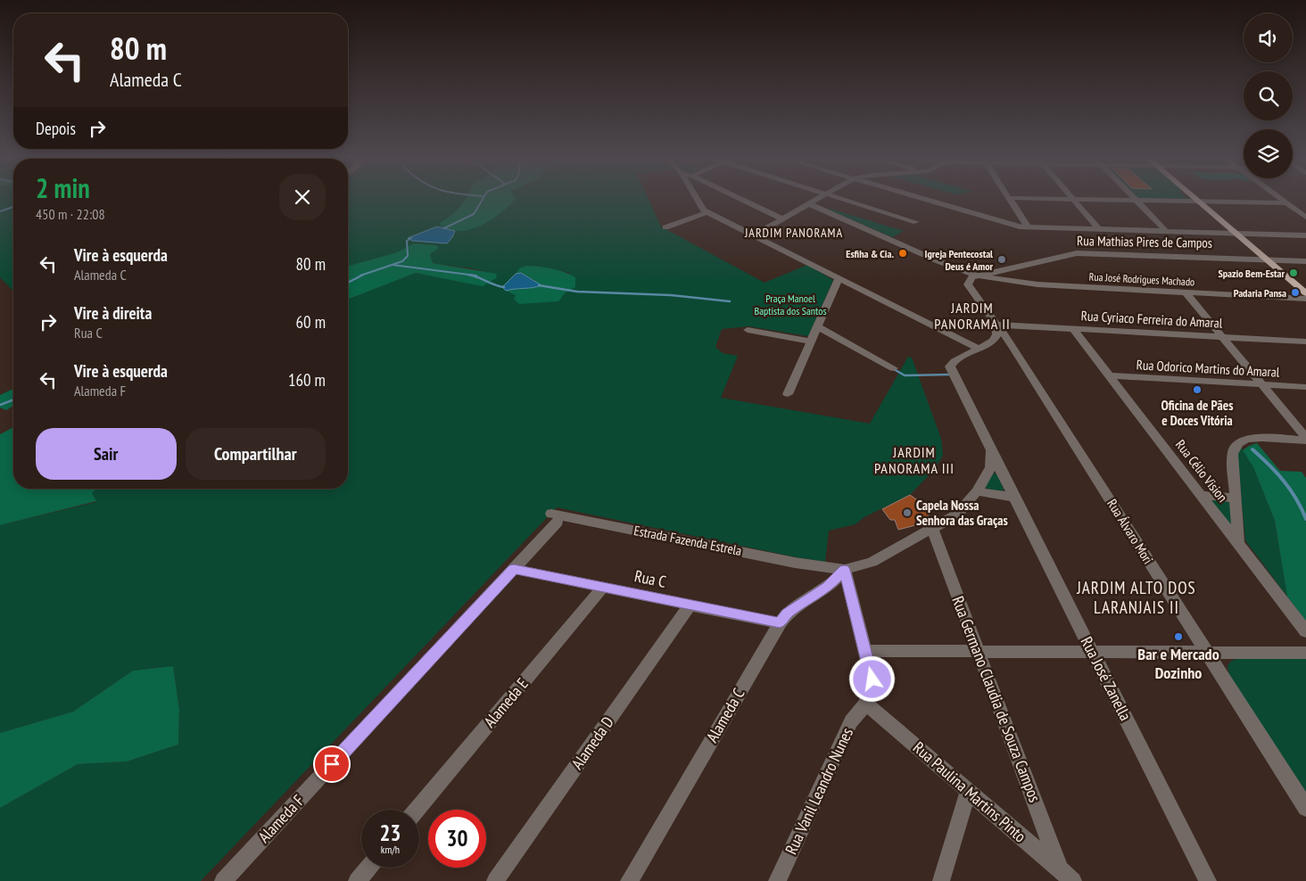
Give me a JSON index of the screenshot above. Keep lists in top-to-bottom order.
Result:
{
  "streets": {
    "street": [
      "Rua Mathias Pires de Campos",
      "Rua José Rodrigues Machado",
      "Rua Cyriaco Ferreira do Amaral",
      "Rua Odorico Martins do Amaral",
      "Rua Célio Vision",
      "Rua Álvaro Mori",
      "Estrada Fazenda Estrela",
      "Rua C",
      "Rua José Zanella",
      "Rua Germano Claudia de Souza Campos",
      "Alameda E",
      "Alameda C",
      "Alameda D",
      "Rua Vanil Leandro Nunes",
      "Rua Paulina Martins Pinto",
      "Alameda F"
    ]
  },
  "crossings": [
    ["Rua Mathias Pires de Campos", "Rua José Rodrigues Machado"],
    ["Rua Cyriaco Ferreira do Amaral", "Rua Célio Vision"],
    ["Rua Cyriaco Ferreira do Amaral", "Rua Álvaro Mori"],
    ["Rua Odorico Martins do Amaral", "Rua Célio Vision"],
    ["Estrada Fazenda Estrela", "Alameda C"],
    ["Estrada Fazenda Estrela", "Alameda F"],
    ["Rua C", "Alameda E"],
    ["Rua C", "Alameda C"],
    ["Rua C", "Alameda D"],
    ["Rua C", "Alameda F"],
    ["Rua Germano Claudia de Souza Campos", "Rua Paulina Martins Pinto"],
    ["Rua Vanil Leandro Nunes", "Rua Paulina Martins Pinto"]
  ],
  "districts": [
    "JARDIM PANORAMA",
    "JARDIM PANORAMA II",
    "JARDIM PANORAMA III",
    "JARDIM ALTO DOS LARANJAIS II"
  ],
  "parks": ["Praça Manoel Baptista dos Santos"],
  "places": [
    "Esfiha & Cia.",
    "Igreja Pentecostal Deus é Amor",
    "Spazio Bem-Estar",
    "Padaria Pansa",
    "Oficina de Pães e Doces Vitória",
    "Capela Nossa Senhora das Graças",
    "Bar e Mercado Dozinho"
  ],
  "page": {
    "turn": ["80 m", "Alameda C"],
    "then": "Depois",
    "heading": ["2 min", "450 m · 22:08"],
    "list": [
      {
        "name": "Vire à esquerda",
        "note": "Alameda C",
        "value": "80 m"
      },
      {
        "name": "Vire à direita",
        "note": "Rua C",
        "value": "60 m"
      },
      {
        "name": "Vire à esquerda",
        "note": "Alameda F",
        "value": "160 m"
      }
    ],
    "buttons": ["Sair", "Compartilhar"],
    "speed": "23 km/h",
    "limit": "30"
  }
}
